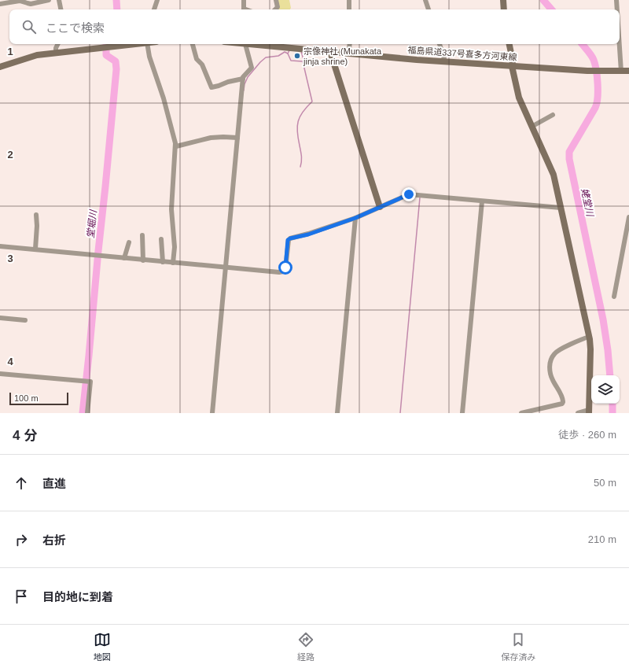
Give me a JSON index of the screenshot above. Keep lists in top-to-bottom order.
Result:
{
  "streets": {
    "main road": ["福島県道337号喜多方河東線"]
  },
  "water": ["姥堂川", "堂堀川"],
  "places": ["宗像神社 (Munakata jinja shrine)"],
  "scale_bar": "100 m",
  "page": {
    "search": "ここで検索",
    "scale": "100 m",
    "heading": ["4 分", "徒歩 · 260 m"],
    "list": [
      ["直進", "50 m"],
      ["右折", "210 m"],
      "目的地に到着"
    ],
    "nav": ["地図", "経路", "保存済み"]
  },
  "grid": {
    "rows": [
      "1",
      "2",
      "3",
      "4"
    ]
  }
}
